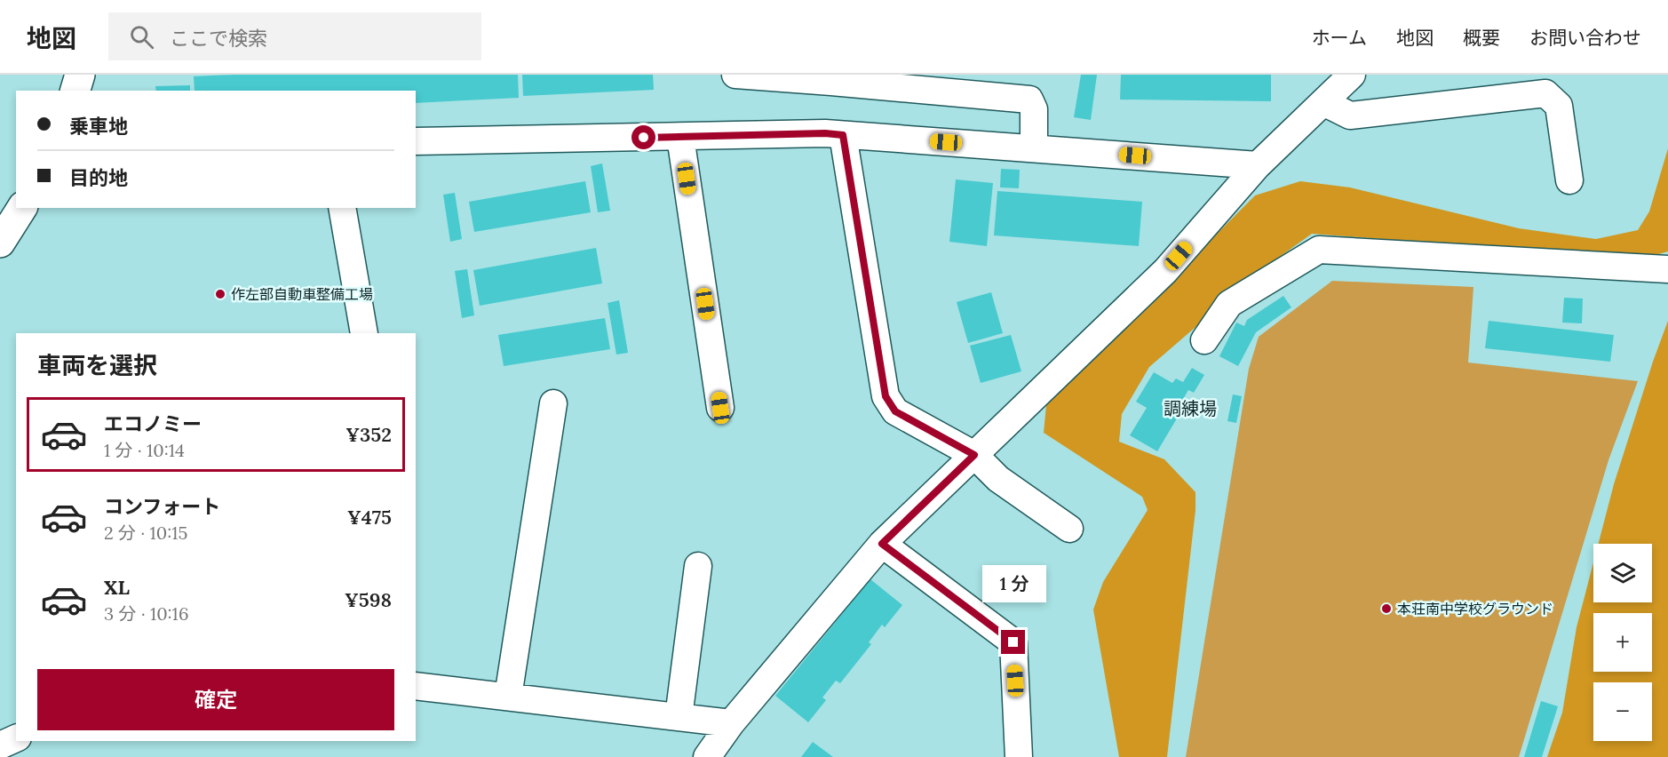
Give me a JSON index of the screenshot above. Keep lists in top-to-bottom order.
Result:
{
  "districts": ["調練場"],
  "places": ["作左部自動車整備工場", "本荘南中学校グラウンド"],
  "page": {
    "header": "地図",
    "search": "ここで検索",
    "nav": [
      "ホーム",
      "地図",
      "概要",
      "お問い合わせ"
    ],
    "banner": ["乗車地", "目的地"],
    "heading": "車両を選択",
    "list": [
      {
        "name": "エコノミー",
        "note": "1 分 · 10:14",
        "value": "¥352"
      },
      {
        "name": "コンフォート",
        "note": "2 分 · 10:15",
        "value": "¥475"
      },
      {
        "name": "XL",
        "note": "3 分 · 10:16",
        "value": "¥598"
      }
    ],
    "map_buttons": ["+", "−"],
    "bubble": "1 分",
    "buttons": "確定"
  }
}
